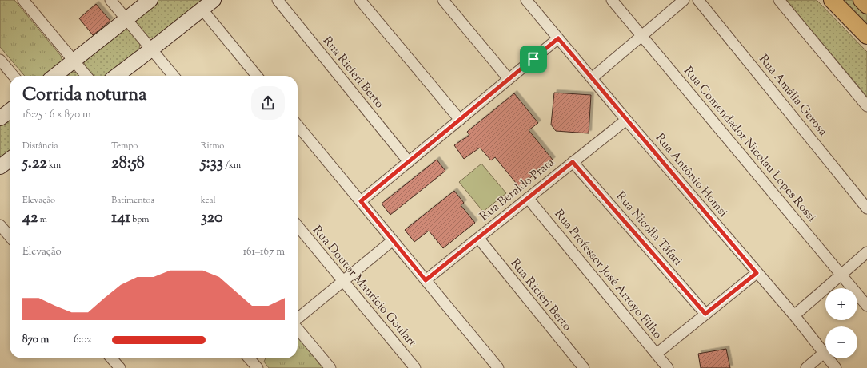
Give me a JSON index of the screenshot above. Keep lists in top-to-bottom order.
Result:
{
  "streets": {
    "street": [
      "Rua Ricieri Berto",
      "Rua Amália Gerosa",
      "Rua Comendador Nicolau Lopes Rossi",
      "Rua Antônio Homsi",
      "Rua Beraldo Prata",
      "Rua Nicolla Táfari",
      "Rua Professor José Arroyo Filho",
      "Rua Doutor Maurício Goulart"
    ]
  },
  "crossings": [
    ["Rua Ricieri Berto", "Rua Beraldo Prata"],
    ["Rua Antônio Homsi", "Rua Beraldo Prata"],
    ["Rua Beraldo Prata", "Rua Nicolla Táfari"],
    ["Rua Beraldo Prata", "Rua Professor José Arroyo Filho"]
  ],
  "page": {
    "heading": ["Corrida noturna", "18:25 · 6 × 870 m"],
    "stats": [
      ["Distância", "5.22 km"],
      ["Tempo", "28:58"],
      ["Ritmo", "5:33 /km"],
      ["Elevação", "42 m"],
      ["Batimentos", "141 bpm"],
      ["kcal", "320"]
    ],
    "chart": ["Elevação", "161–167 m"],
    "map_buttons": ["+", "−"],
    "list": [
      {
        "name": "870 m",
        "note": "6:02"
      }
    ]
  }
}
